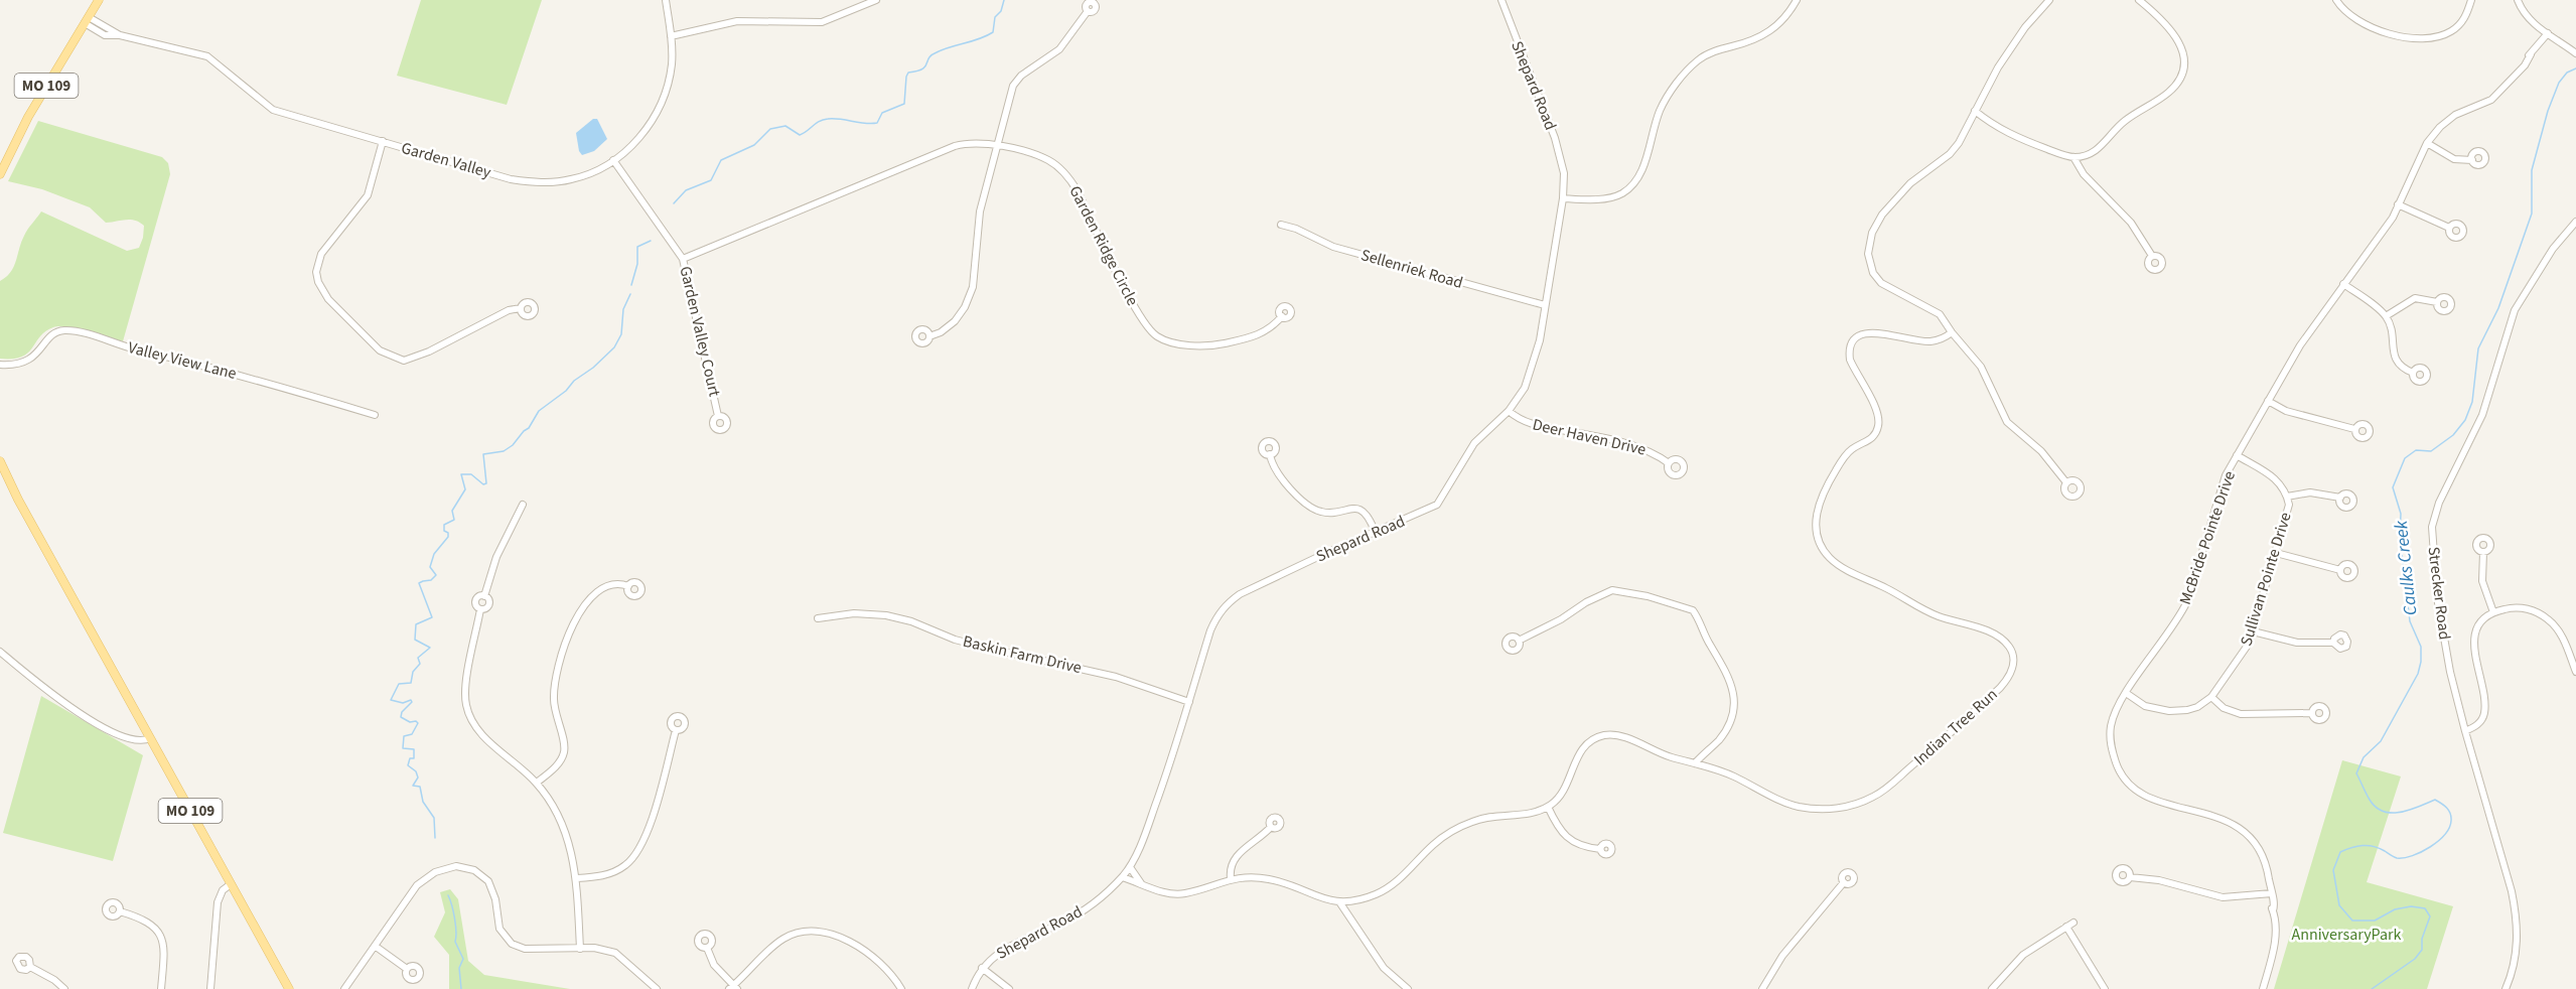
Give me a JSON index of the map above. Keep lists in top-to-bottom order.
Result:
{
  "streets": {
    "main road": ["MO 109"],
    "street": [
      "Shepard Road",
      "Garden Valley",
      "Garden Ridge Circle",
      "Sellenriek Road",
      "Garden Valley Court",
      "Valley View Lane",
      "Deer Haven Drive",
      "McBride Pointe Drive",
      "Sullivan Pointe Drive",
      "Strecker Road",
      "Baskin Farm Drive",
      "Indian Tree Run"
    ]
  },
  "crossings": [
    ["MO 109", "Garden Valley"],
    ["Shepard Road", "Sellenriek Road"],
    ["Shepard Road", "Deer Haven Drive"],
    ["Shepard Road", "Baskin Farm Drive"],
    ["Garden Valley", "Garden Valley Court"],
    ["Garden Ridge Circle", "Garden Valley Court"],
    ["McBride Pointe Drive", "Sullivan Pointe Drive"]
  ],
  "water": ["Caulks Creek"],
  "parks": ["AnniversaryPark"]
}
